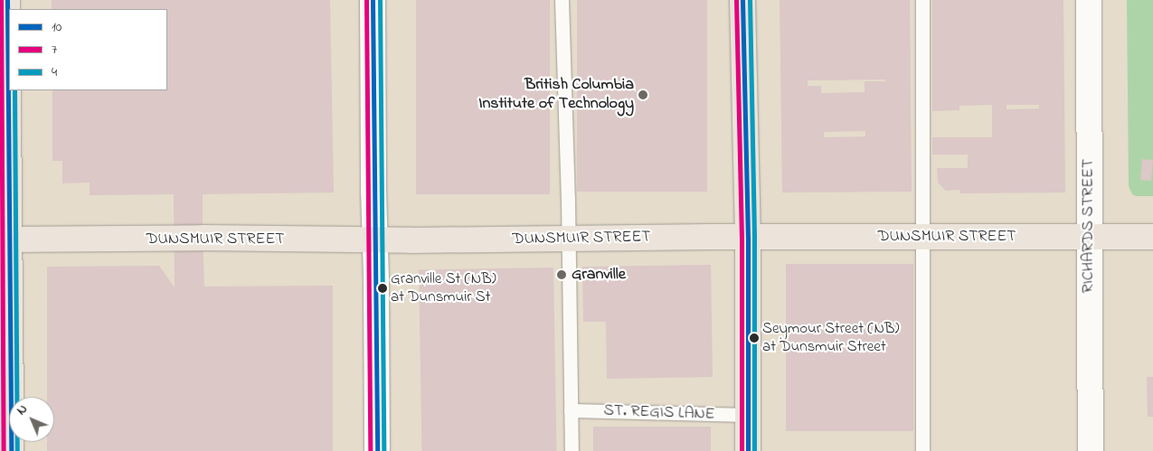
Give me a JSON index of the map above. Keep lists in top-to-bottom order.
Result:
{
  "streets": {
    "main road": ["DUNSMUIR STREET"],
    "street": ["RICHARDS STREET"],
    "lane": ["ST. REGIS LANE"]
  },
  "crossings": [
    ["RICHARDS STREET", "DUNSMUIR STREET"]
  ],
  "places": [
    "British Columbia Institute of Technology",
    "Granville",
    "Granville St (NB) at Dunsmuir St",
    "Seymour Street (NB) at Dunsmuir Street"
  ],
  "lines": ["transit line 10", "transit line 7", "transit line 4"],
  "legend": ["10", "7", "4"],
  "north": "top left"
}
